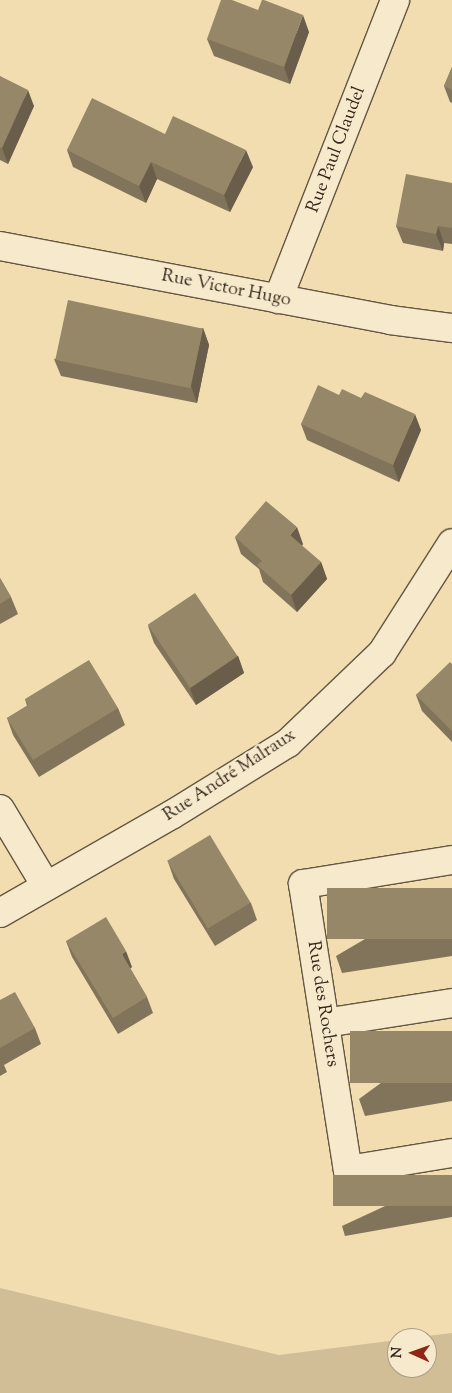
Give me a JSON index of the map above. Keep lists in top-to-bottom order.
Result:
{
  "streets": {
    "street": [
      "Rue Paul Claudel",
      "Rue Victor Hugo",
      "Rue André Malraux",
      "Rue des Rochers"
    ]
  },
  "crossings": [
    ["Rue Paul Claudel", "Rue Victor Hugo"]
  ],
  "north": "left"
}
